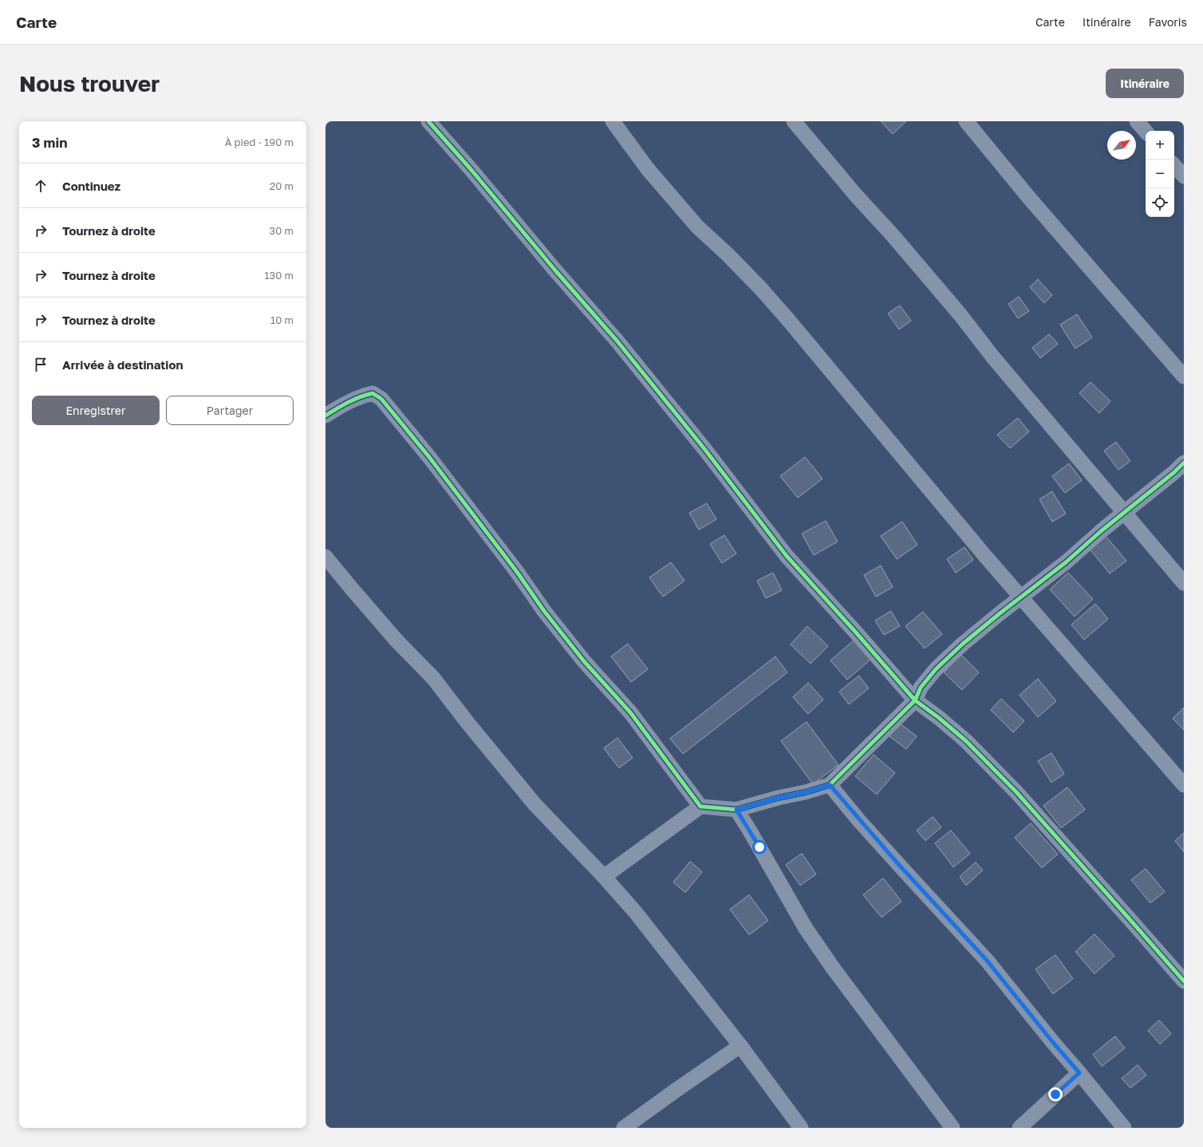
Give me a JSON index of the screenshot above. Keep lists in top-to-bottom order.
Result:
{
  "north": "top right",
  "page": {
    "header": "Carte",
    "nav": ["Carte", "Itinéraire", "Favoris"],
    "buttons": [
      "Itinéraire",
      ["Enregistrer", "Partager"]
    ],
    "title": "Nous trouver",
    "heading": ["3 min", "À pied · 190 m"],
    "map_buttons": ["+", "−"],
    "list": [
      ["Continuez", "20 m"],
      ["Tournez à droite", "30 m"],
      ["Tournez à droite", "130 m"],
      ["Tournez à droite", "10 m"],
      "Arrivée à destination"
    ]
  }
}
